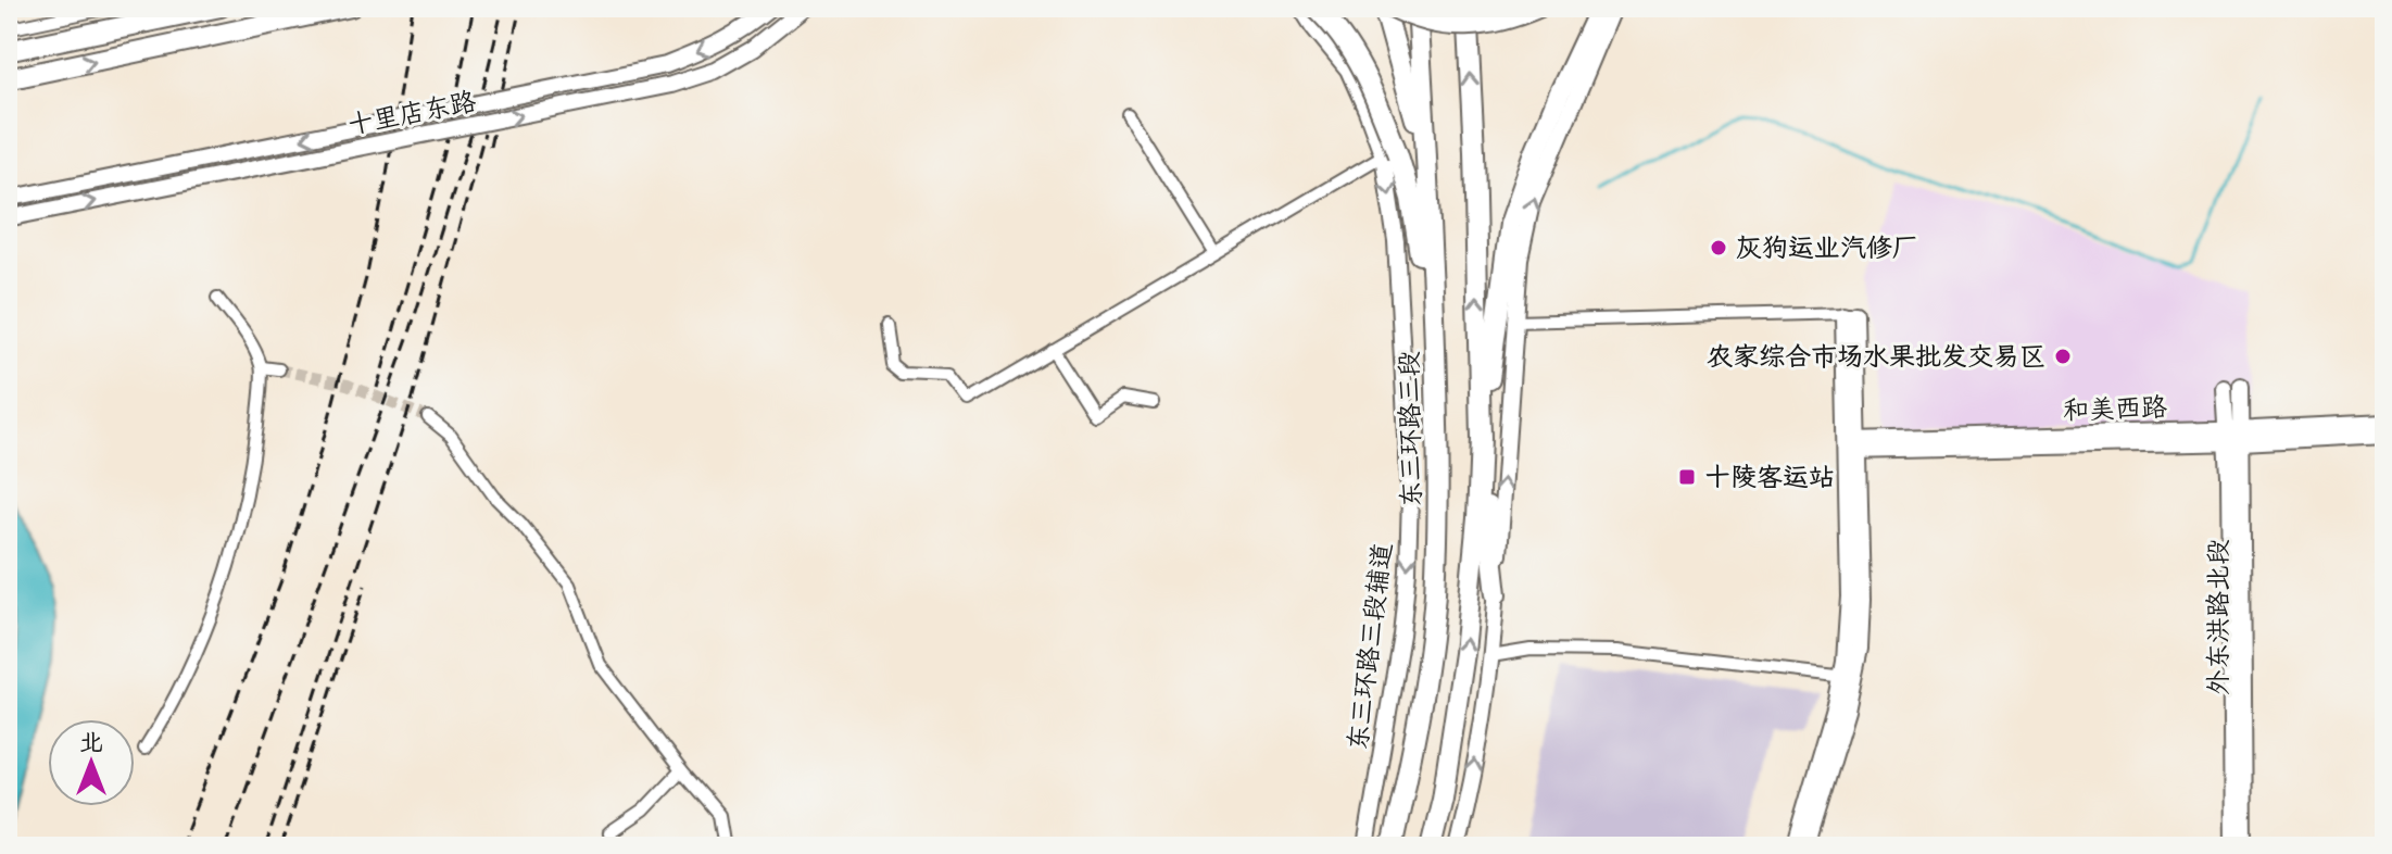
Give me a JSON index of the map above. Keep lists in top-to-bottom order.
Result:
{
  "streets": {
    "highway": ["东三环路三段"],
    "street": [
      "十里店东路",
      "和美西路",
      "外东洪路北段",
      "东三环路三段辅道"
    ]
  },
  "crossings": [
    ["和美西路", "外东洪路北段"]
  ],
  "places": {
    "other": ["灰狗运业汽修厂", "农家综合市场水果批发交易区"],
    "transit": ["十陵客运站"]
  },
  "north": "top"
}
